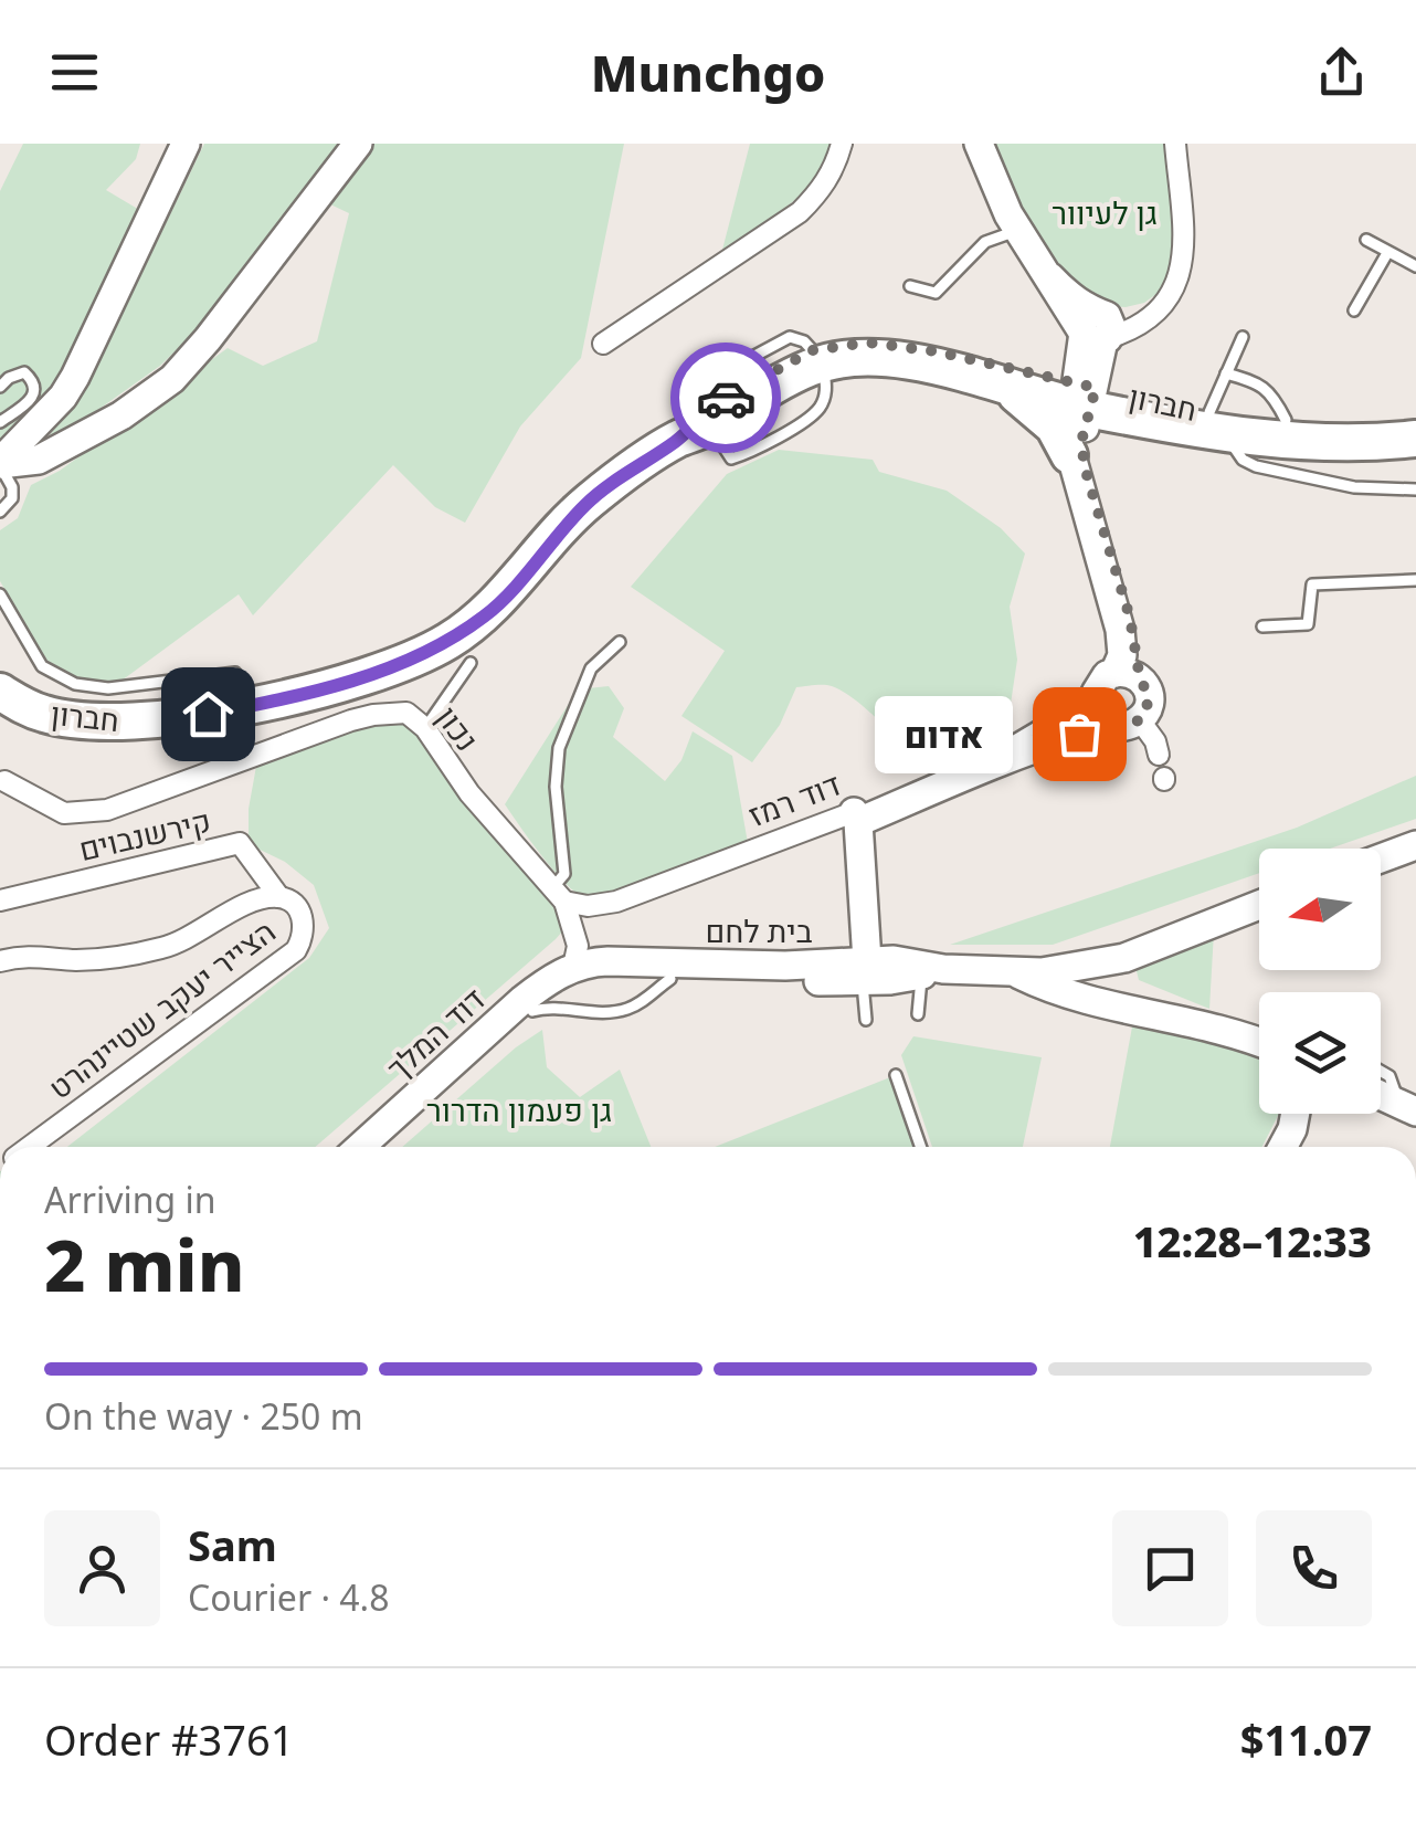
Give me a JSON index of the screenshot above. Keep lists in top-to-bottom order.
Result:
{
  "streets": {
    "highway": ["חברון"],
    "street": [
      "נכון",
      "דוד רמז",
      "קירשנבוים",
      "בית לחם",
      "הצייר יעקב שטיינהרט",
      "דוד המלך"
    ]
  },
  "crossings": [
    ["נכון", "דוד רמז"],
    ["נכון", "בית לחם"],
    ["נכון", "דוד המלך"],
    ["קירשנבוים", "הצייר יעקב שטיינהרט"],
    ["בית לחם", "דוד המלך"]
  ],
  "parks": ["גן לעיוור", "גן פעמון הדרור"],
  "places": ["אדום"],
  "north": "left",
  "page": {
    "header": "Munchgo",
    "bubble": "אדום",
    "heading": ["2 min", "Arriving in", "12:28–12:33"],
    "panel": [
      "Sam",
      "Courier · 4.8",
      "Order #3761",
      "$11.07"
    ],
    "bar": "On the way · 250 m"
  }
}
